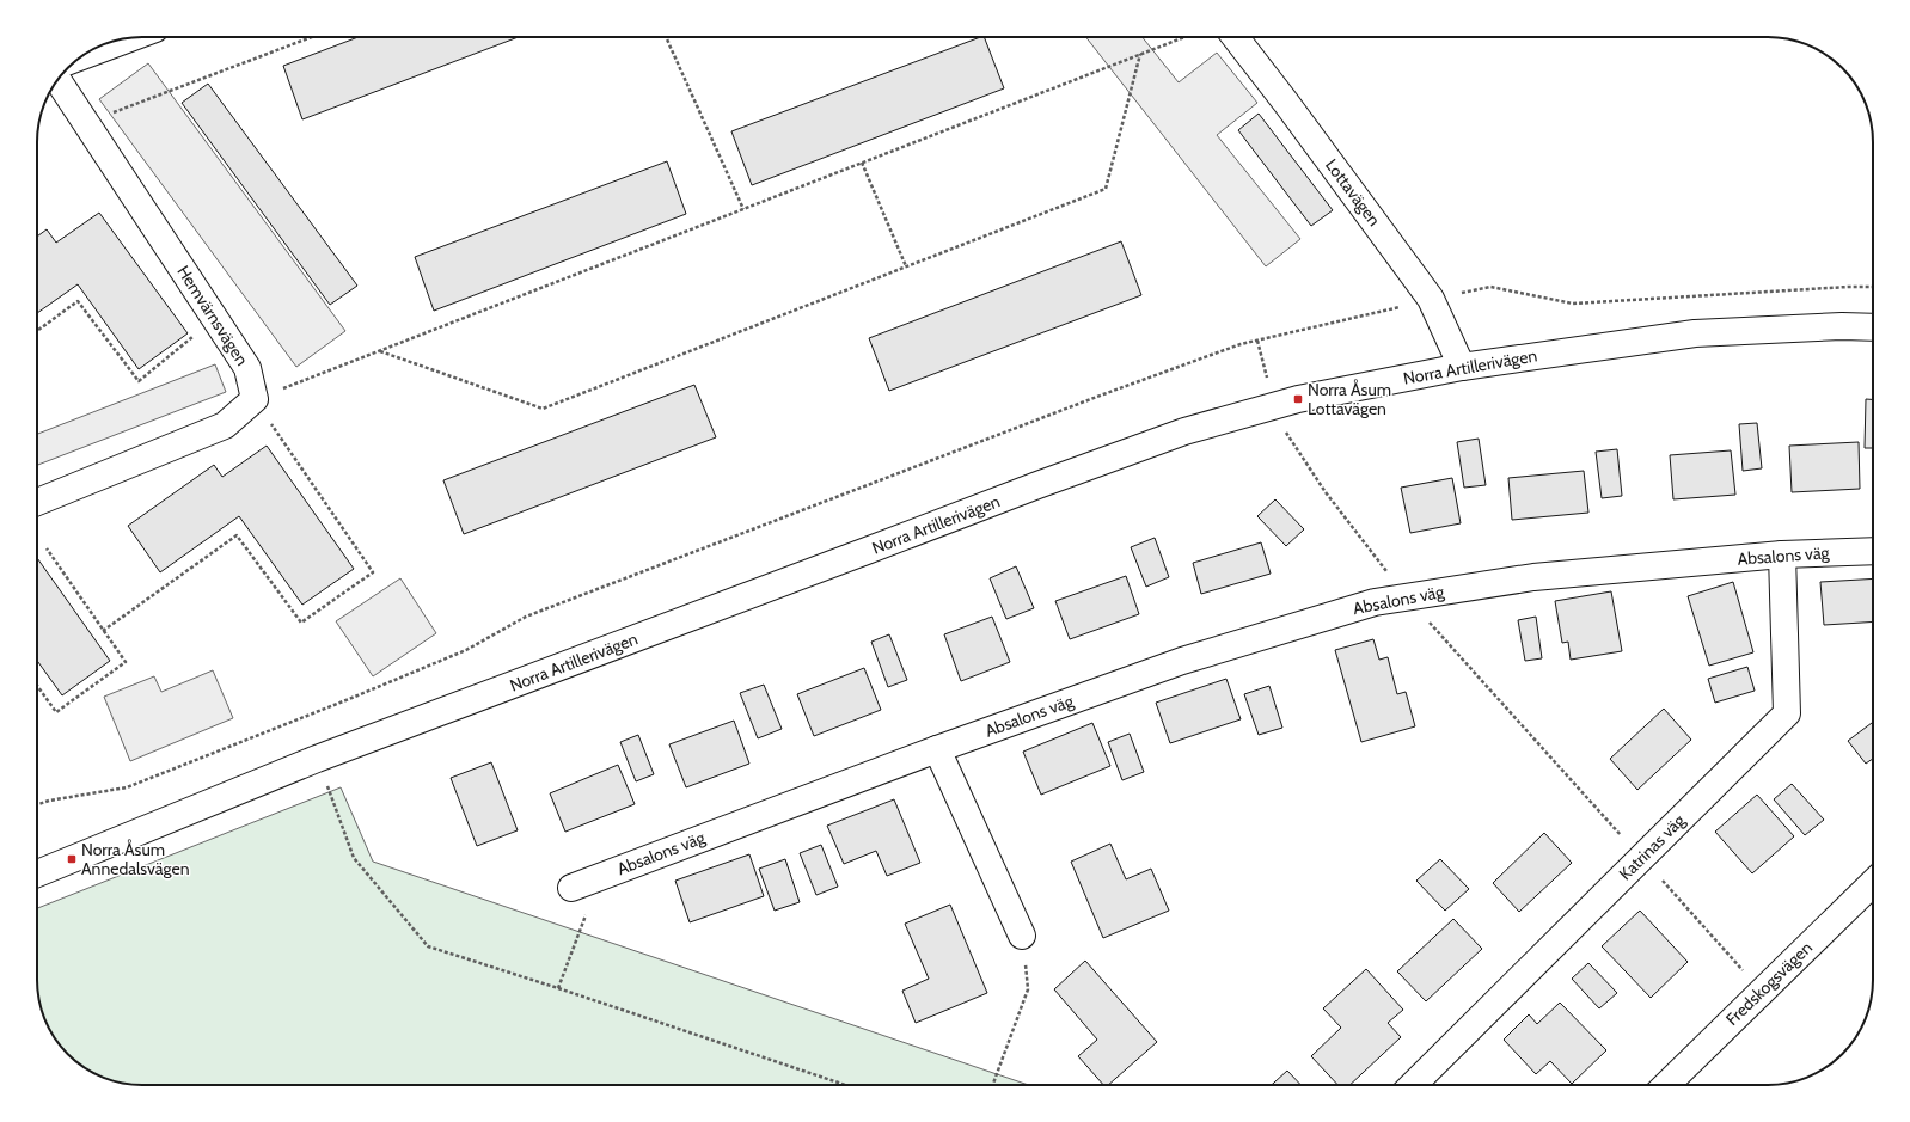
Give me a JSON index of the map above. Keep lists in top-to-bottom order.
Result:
{
  "streets": {
    "street": [
      "Lottavägen",
      "Hemvärnsvägen",
      "Norra Artillerivägen",
      "Absalons väg",
      "Katrinas väg",
      "Fredskogsvägen"
    ]
  },
  "crossings": [
    ["Lottavägen", "Norra Artillerivägen"],
    ["Absalons väg", "Katrinas väg"]
  ],
  "places": {
    "transit": ["Norra Åsum Lottavägen", "Norra Åsum Annedalsvägen"]
  }
}
